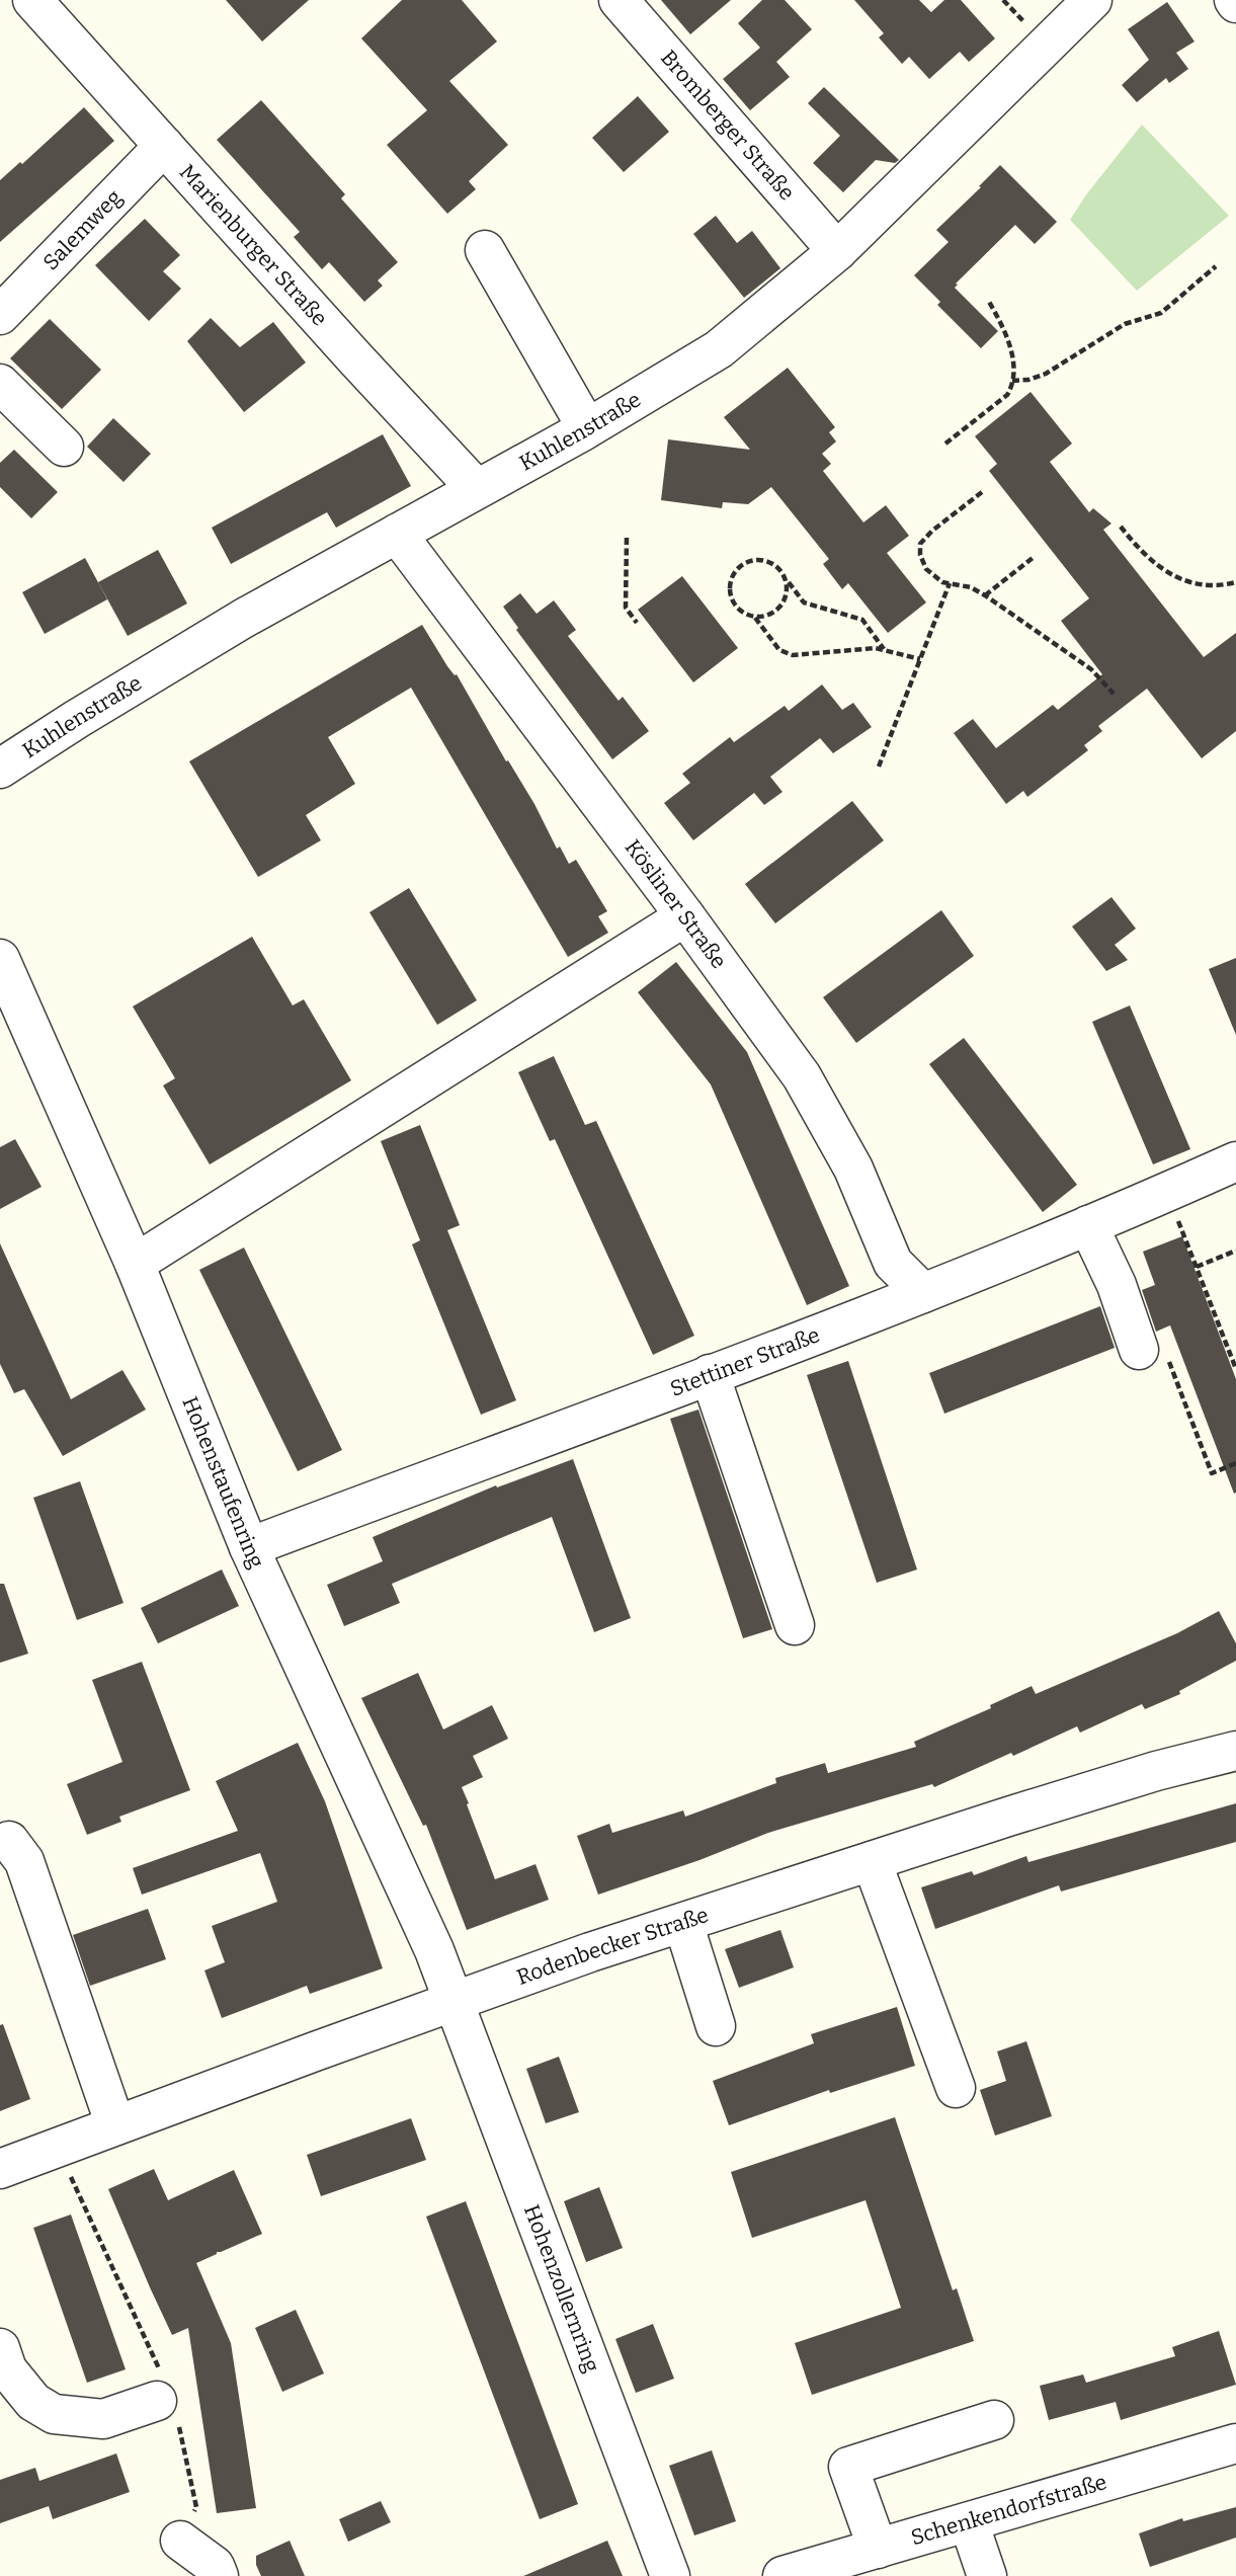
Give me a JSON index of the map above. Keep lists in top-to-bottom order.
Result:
{
  "streets": {
    "street": [
      "Bromberger Straße",
      "Salemweg",
      "Marienburger Straße",
      "Kuhlenstraße",
      "Kösliner Straße",
      "Stettiner Straße",
      "Hohenstaufenring",
      "Rodenbecker Straße",
      "Hohenzollernring",
      "Schenkendorfstraße"
    ]
  },
  "crossings": [
    ["Bromberger Straße", "Kuhlenstraße"],
    ["Salemweg", "Marienburger Straße"],
    ["Marienburger Straße", "Kuhlenstraße"],
    ["Kuhlenstraße", "Kösliner Straße"],
    ["Kösliner Straße", "Stettiner Straße"],
    ["Stettiner Straße", "Hohenstaufenring"],
    ["Hohenstaufenring", "Rodenbecker Straße"],
    ["Hohenstaufenring", "Hohenzollernring"],
    ["Rodenbecker Straße", "Hohenzollernring"]
  ]
}
